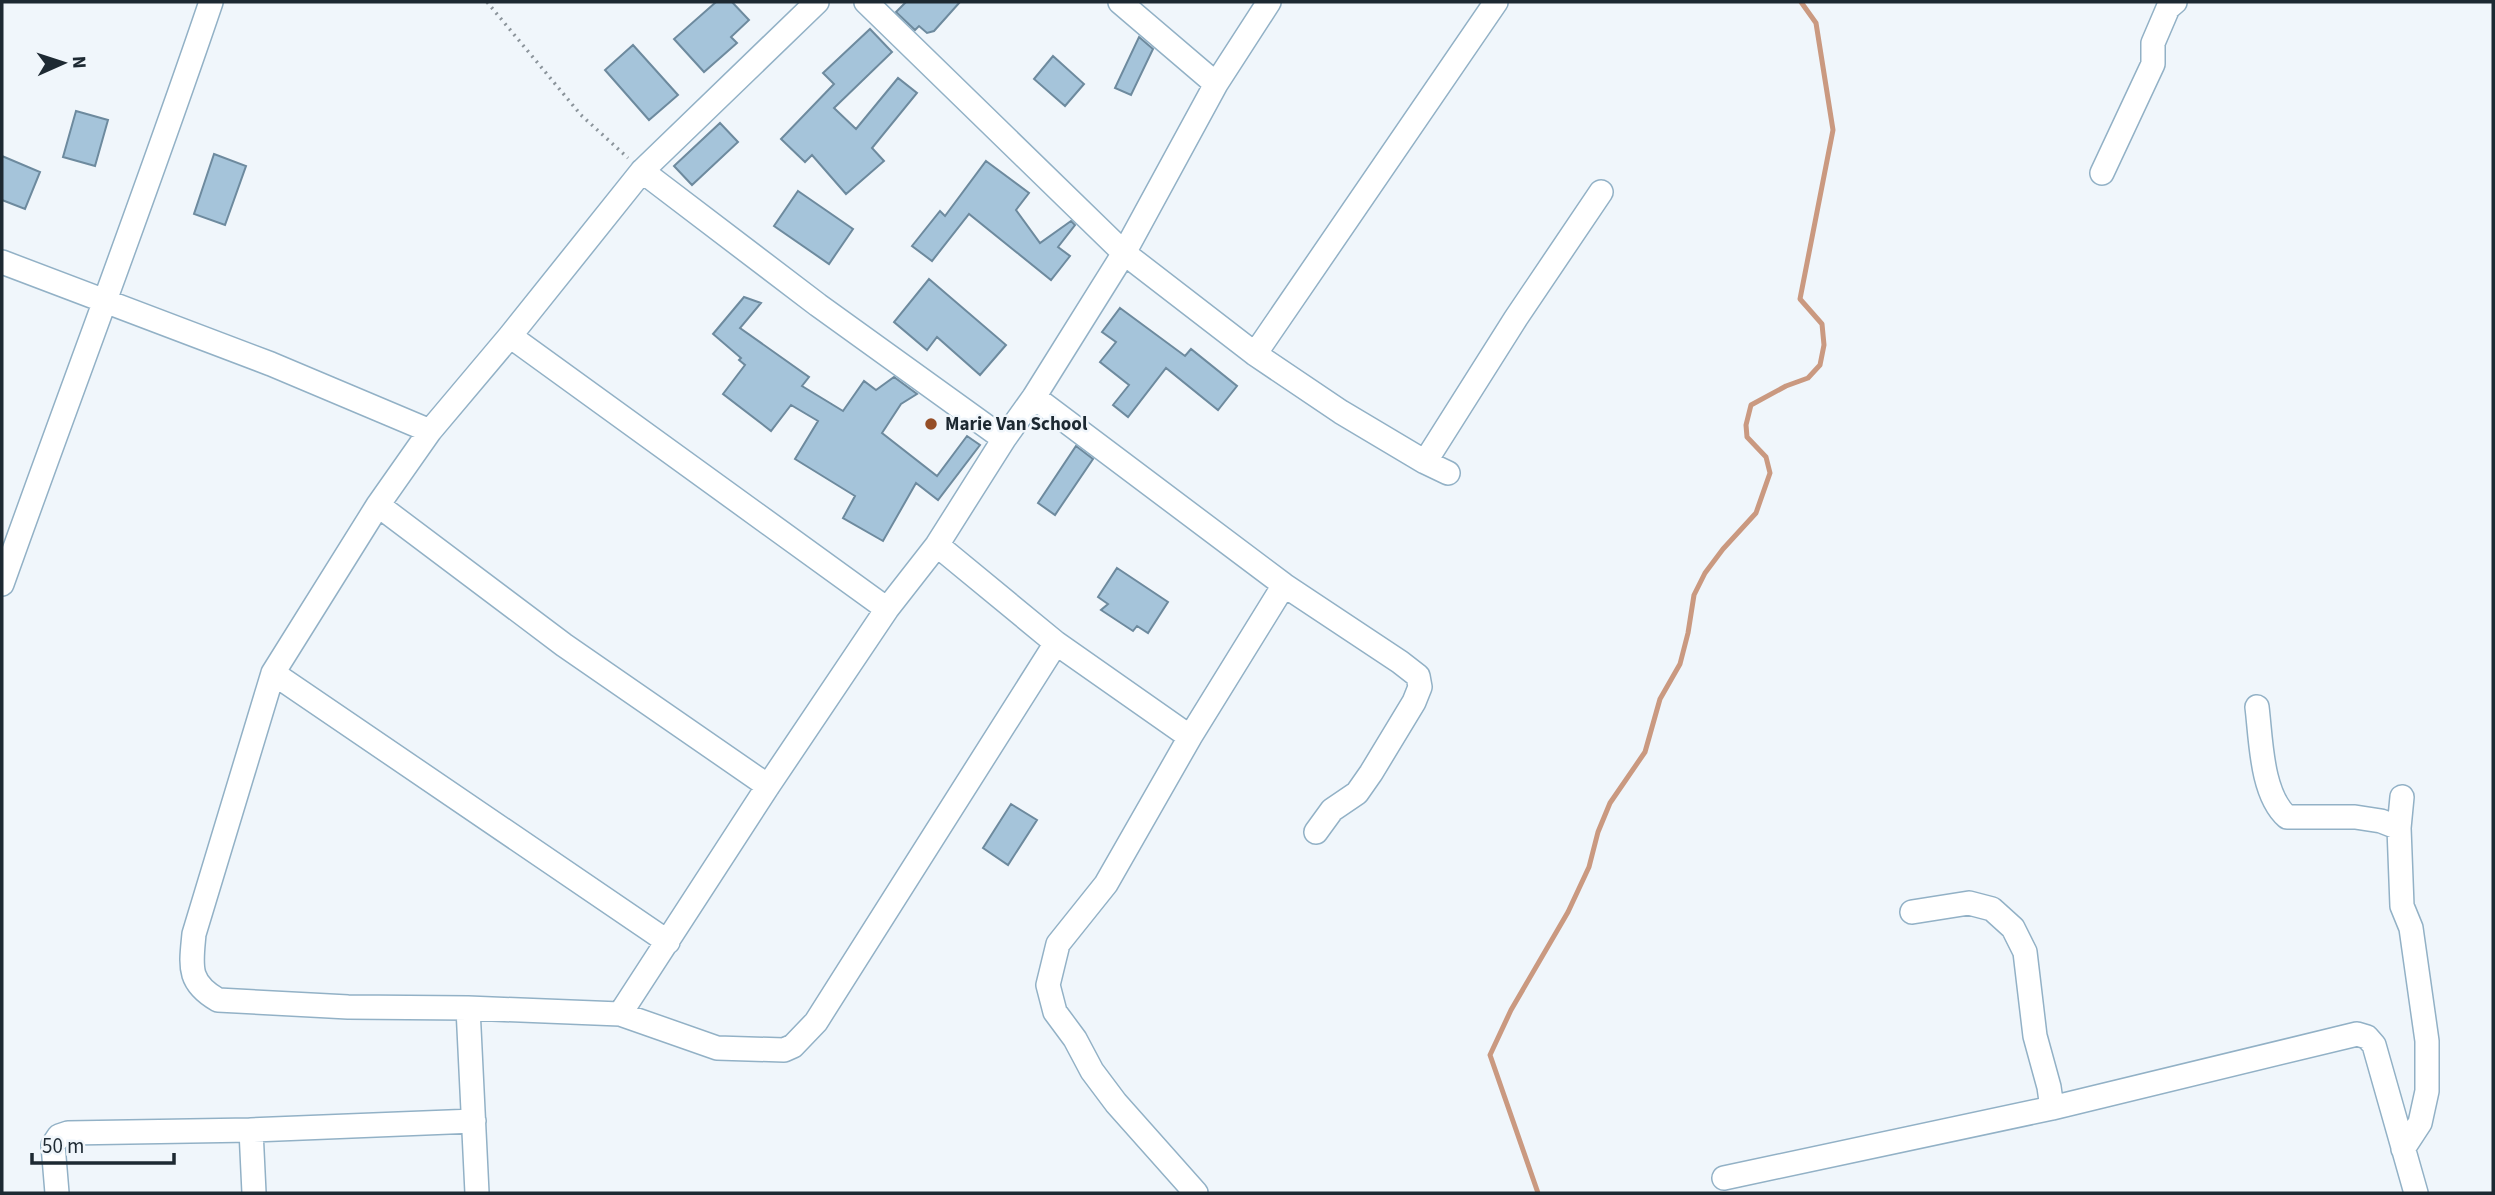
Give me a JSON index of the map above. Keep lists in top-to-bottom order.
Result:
{
  "places": ["Marie Van School"],
  "scale_bar": "50 m",
  "north": "right"
}
